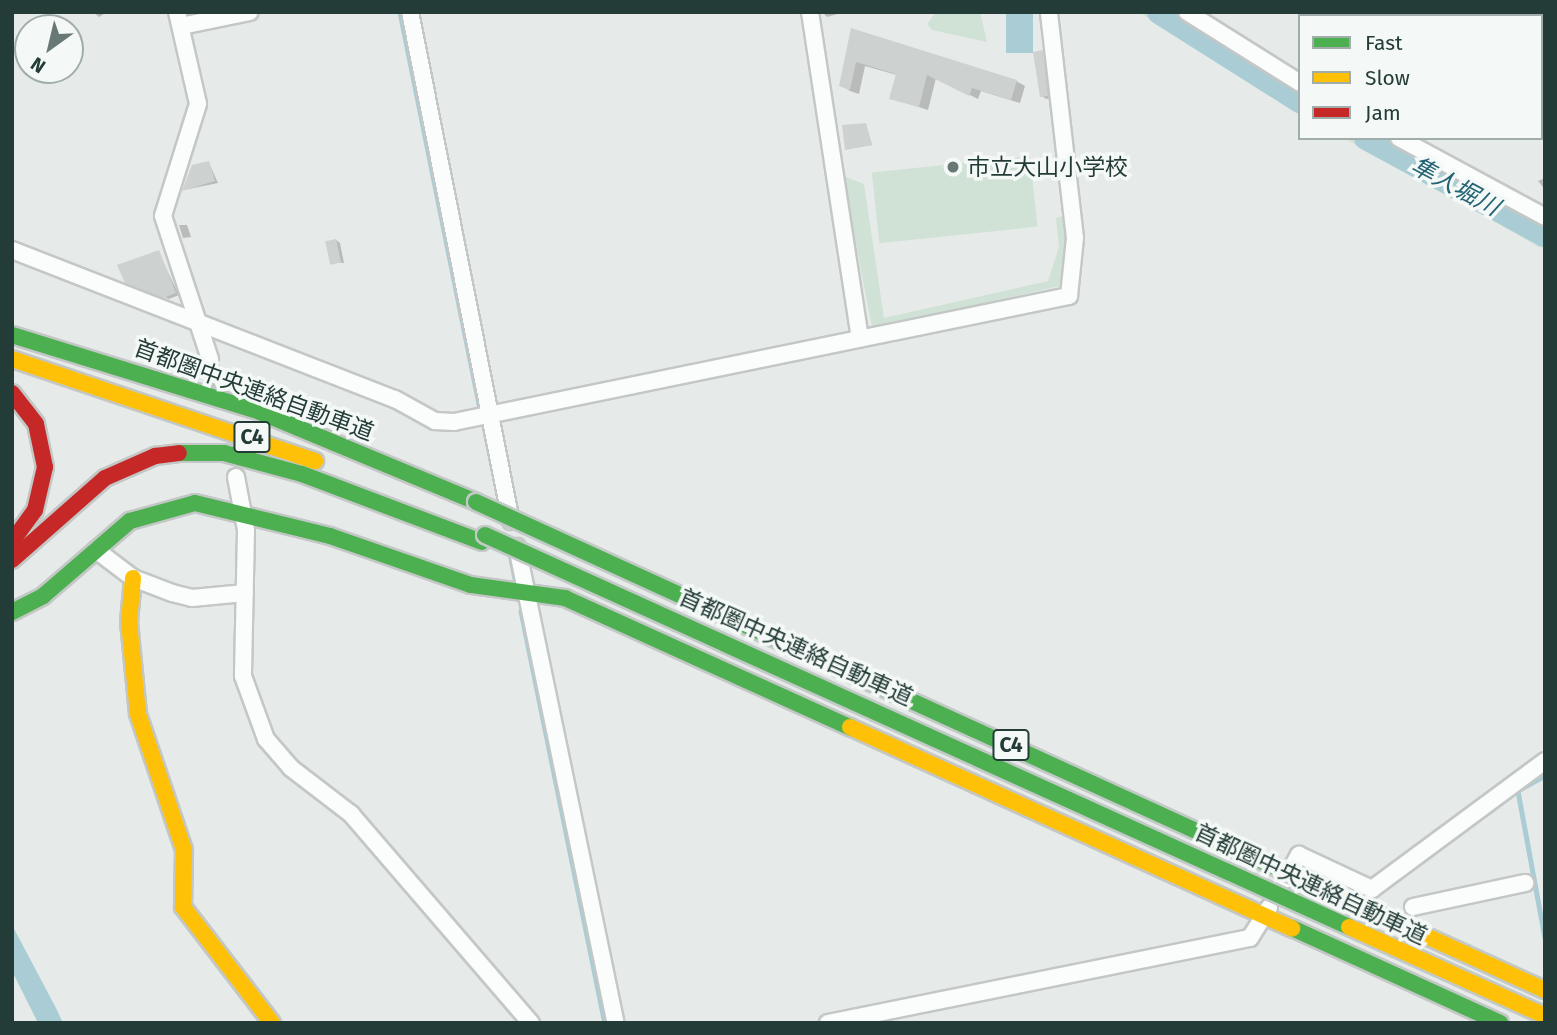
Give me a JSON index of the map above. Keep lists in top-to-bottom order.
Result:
{
  "streets": {
    "main road": ["首都圏中央連絡自動車道", "C4"]
  },
  "water": ["隼人堀川"],
  "places": ["市立大山小学校"],
  "legend": ["Fast", "Slow", "Jam"],
  "north": "bottom left"
}
